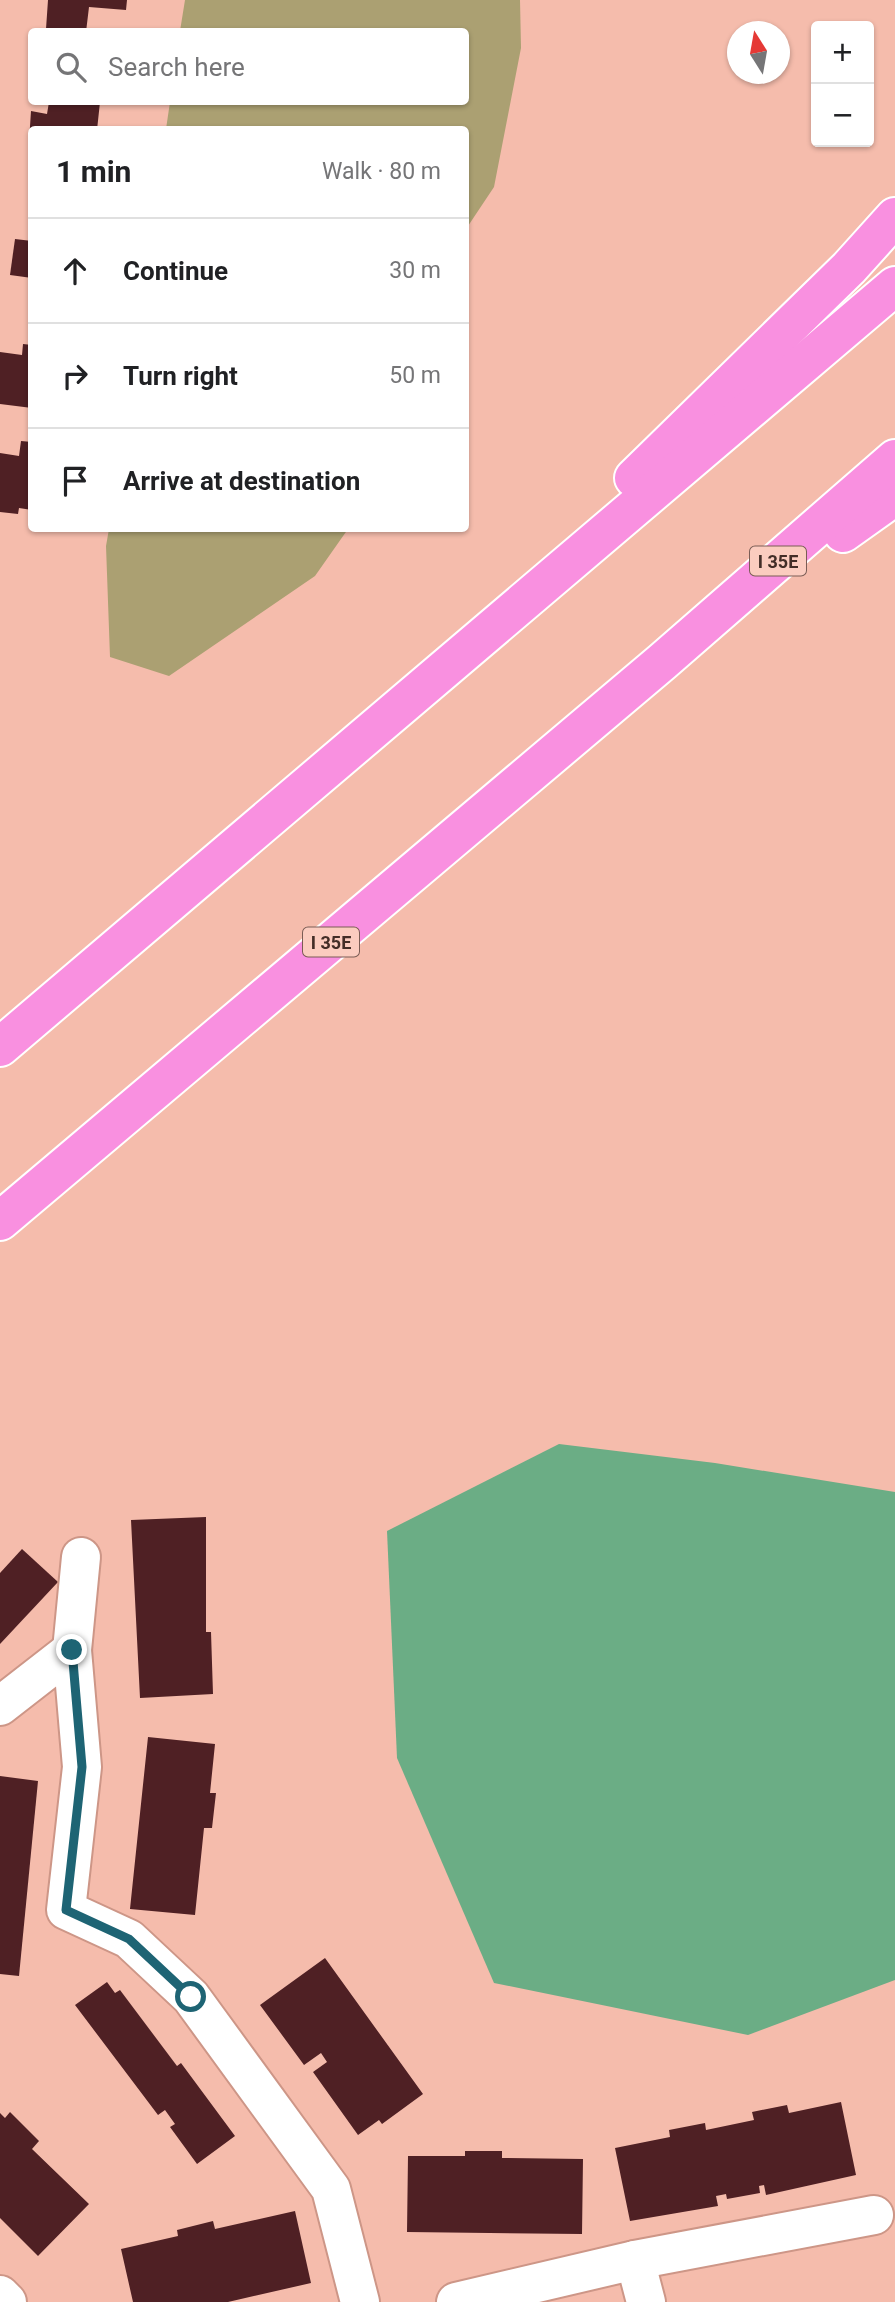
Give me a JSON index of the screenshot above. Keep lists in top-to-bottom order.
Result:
{
  "streets": {
    "highway": ["I 35E"]
  },
  "north": "top",
  "page": {
    "map_buttons": ["+", "−"],
    "search": "Search here",
    "heading": ["1 min", "Walk · 80 m"],
    "list": [
      ["Continue", "30 m"],
      ["Turn right", "50 m"],
      "Arrive at destination"
    ]
  }
}
